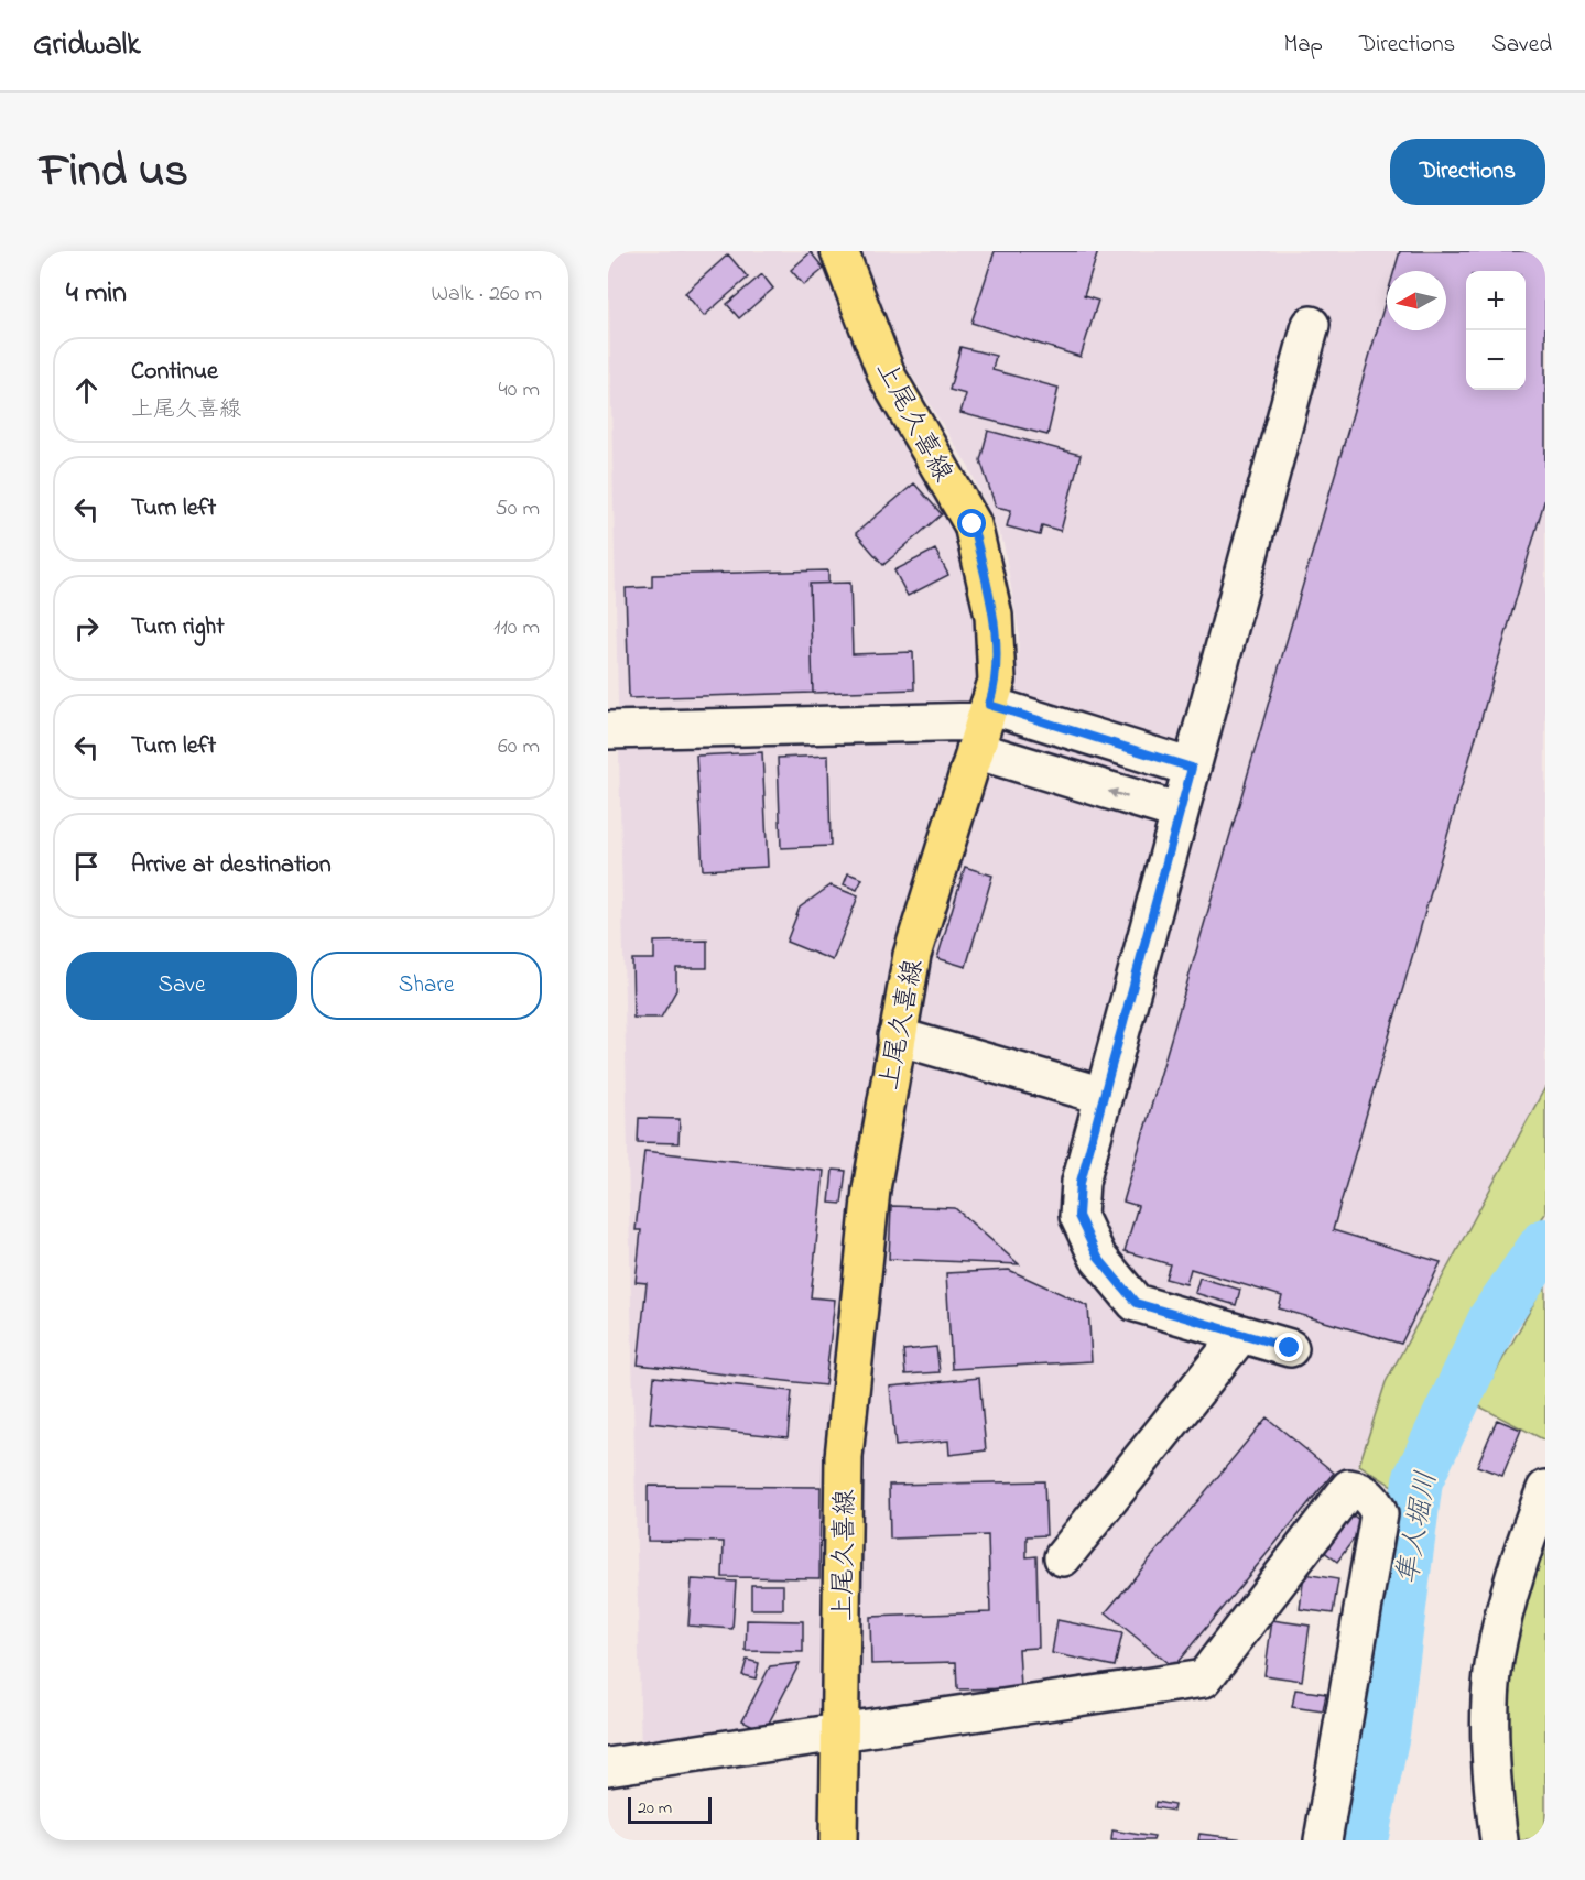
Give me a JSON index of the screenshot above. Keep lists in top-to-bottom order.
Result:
{
  "streets": {
    "main road": ["上尾久喜線"]
  },
  "water": ["隼人堀川"],
  "scale_bar": "20 m",
  "north": "left",
  "page": {
    "header": "Gridwalk",
    "nav": ["Map", "Directions", "Saved"],
    "title": "Find us",
    "buttons": [
      "Directions",
      ["Save", "Share"]
    ],
    "heading": ["4 min", "Walk · 260 m"],
    "map_buttons": ["+", "−"],
    "list": [
      ["Continue", "上尾久喜線", "40 m"],
      ["Turn left", "50 m"],
      ["Turn right", "110 m"],
      ["Turn left", "60 m"],
      "Arrive at destination"
    ],
    "scale": "20 m"
  }
}
